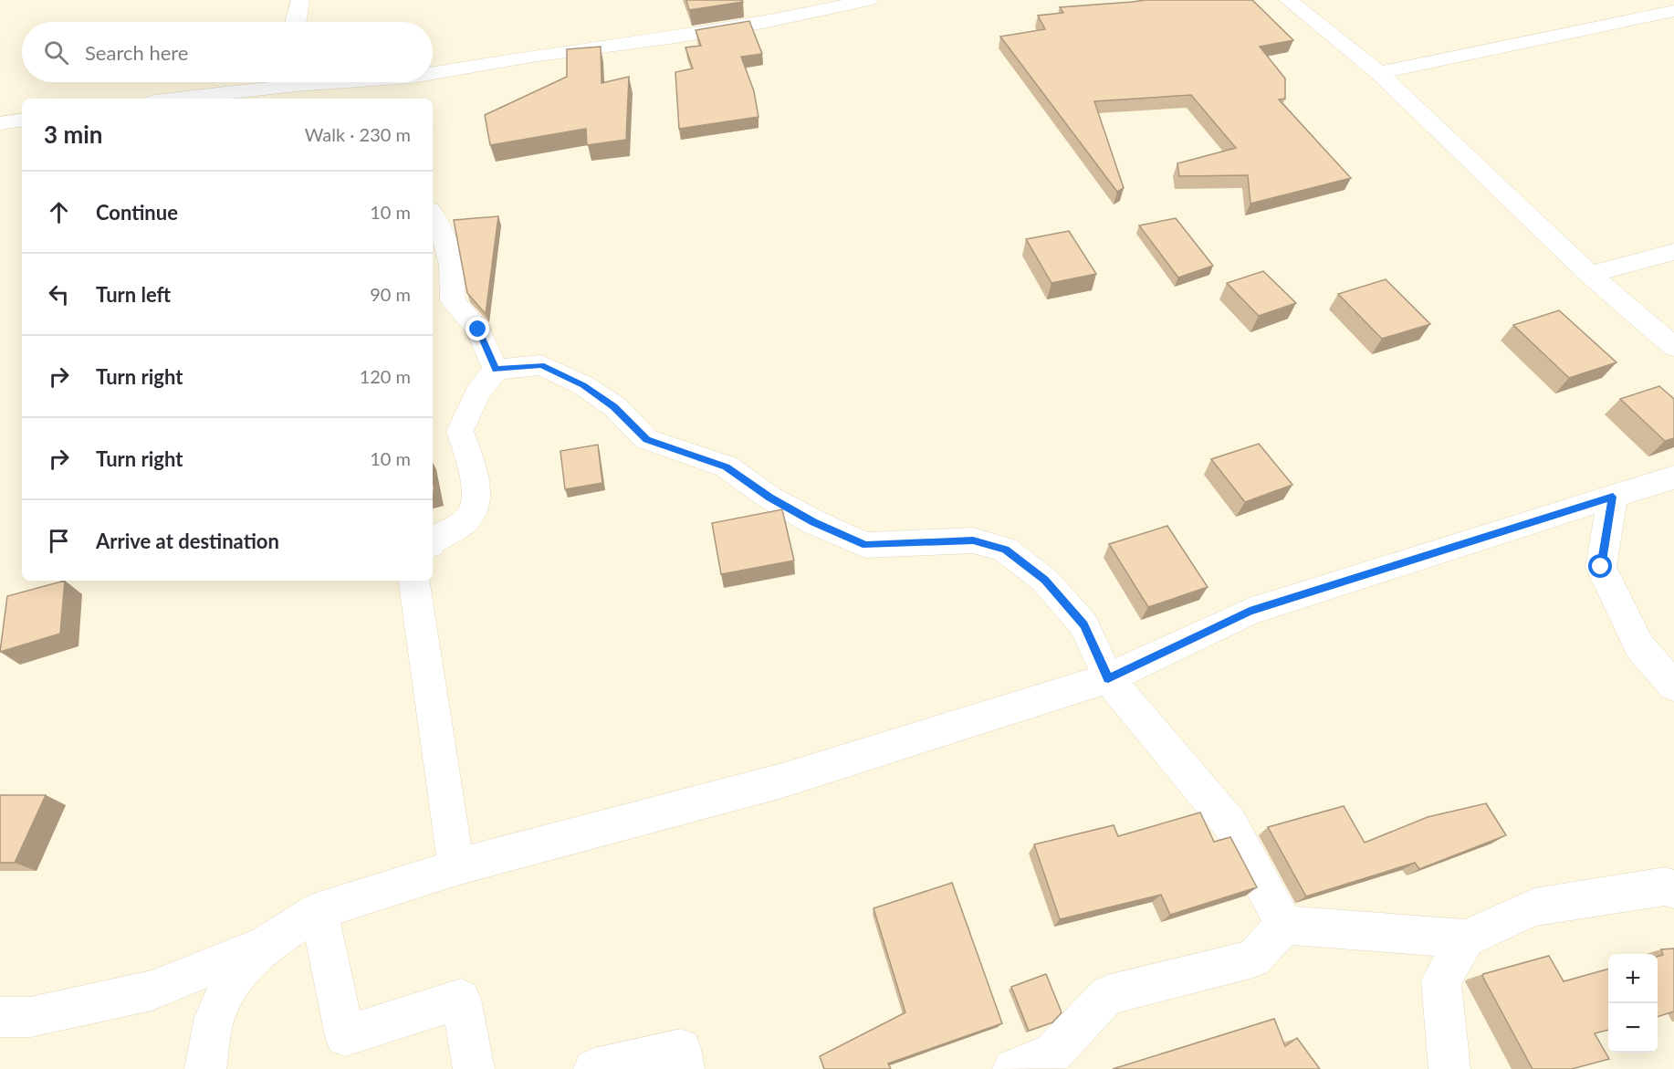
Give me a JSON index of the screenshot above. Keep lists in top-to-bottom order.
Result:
{
  "page": {
    "search": "Search here",
    "heading": ["3 min", "Walk · 230 m"],
    "list": [
      ["Continue", "10 m"],
      ["Turn left", "90 m"],
      ["Turn right", "120 m"],
      ["Turn right", "10 m"],
      "Arrive at destination"
    ],
    "map_buttons": ["+", "−"]
  }
}
